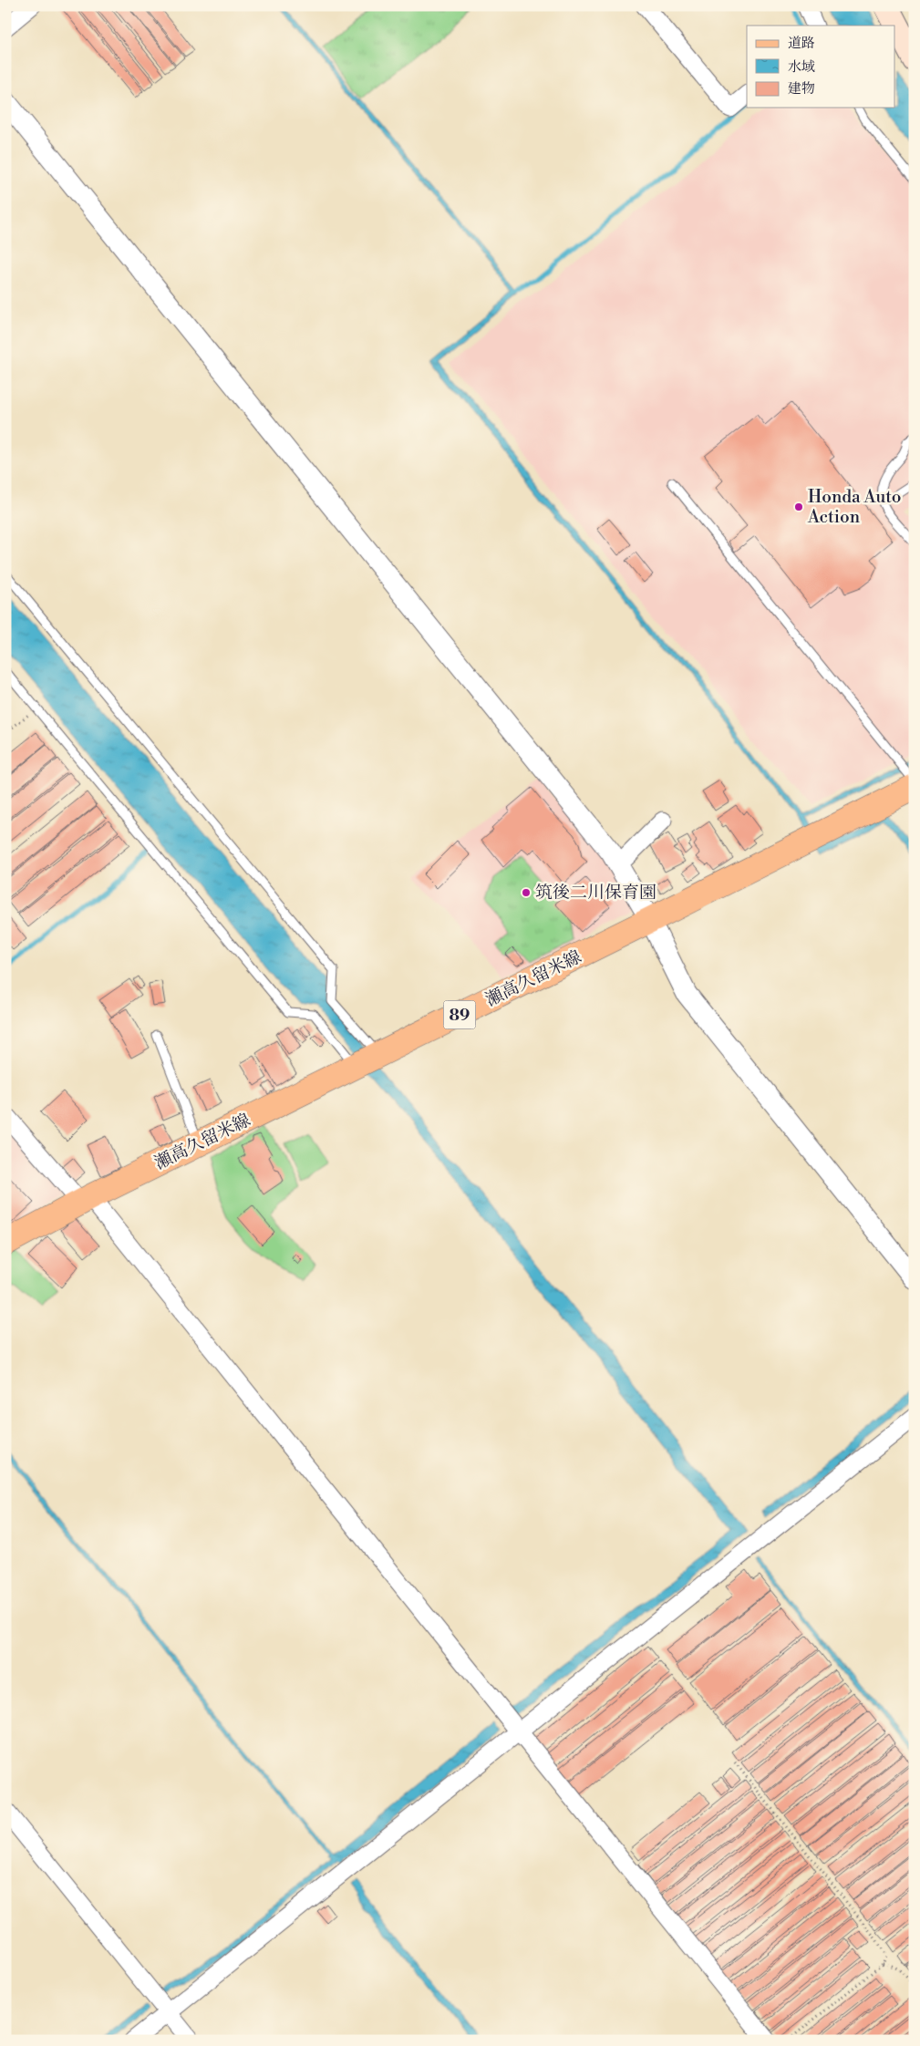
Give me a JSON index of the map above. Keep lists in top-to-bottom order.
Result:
{
  "streets": {
    "main road": ["瀬高久留米線", "89"]
  },
  "places": ["Honda Auto Action", "筑後二川保育園"],
  "legend": ["道路", "水域", "建物"]
}
